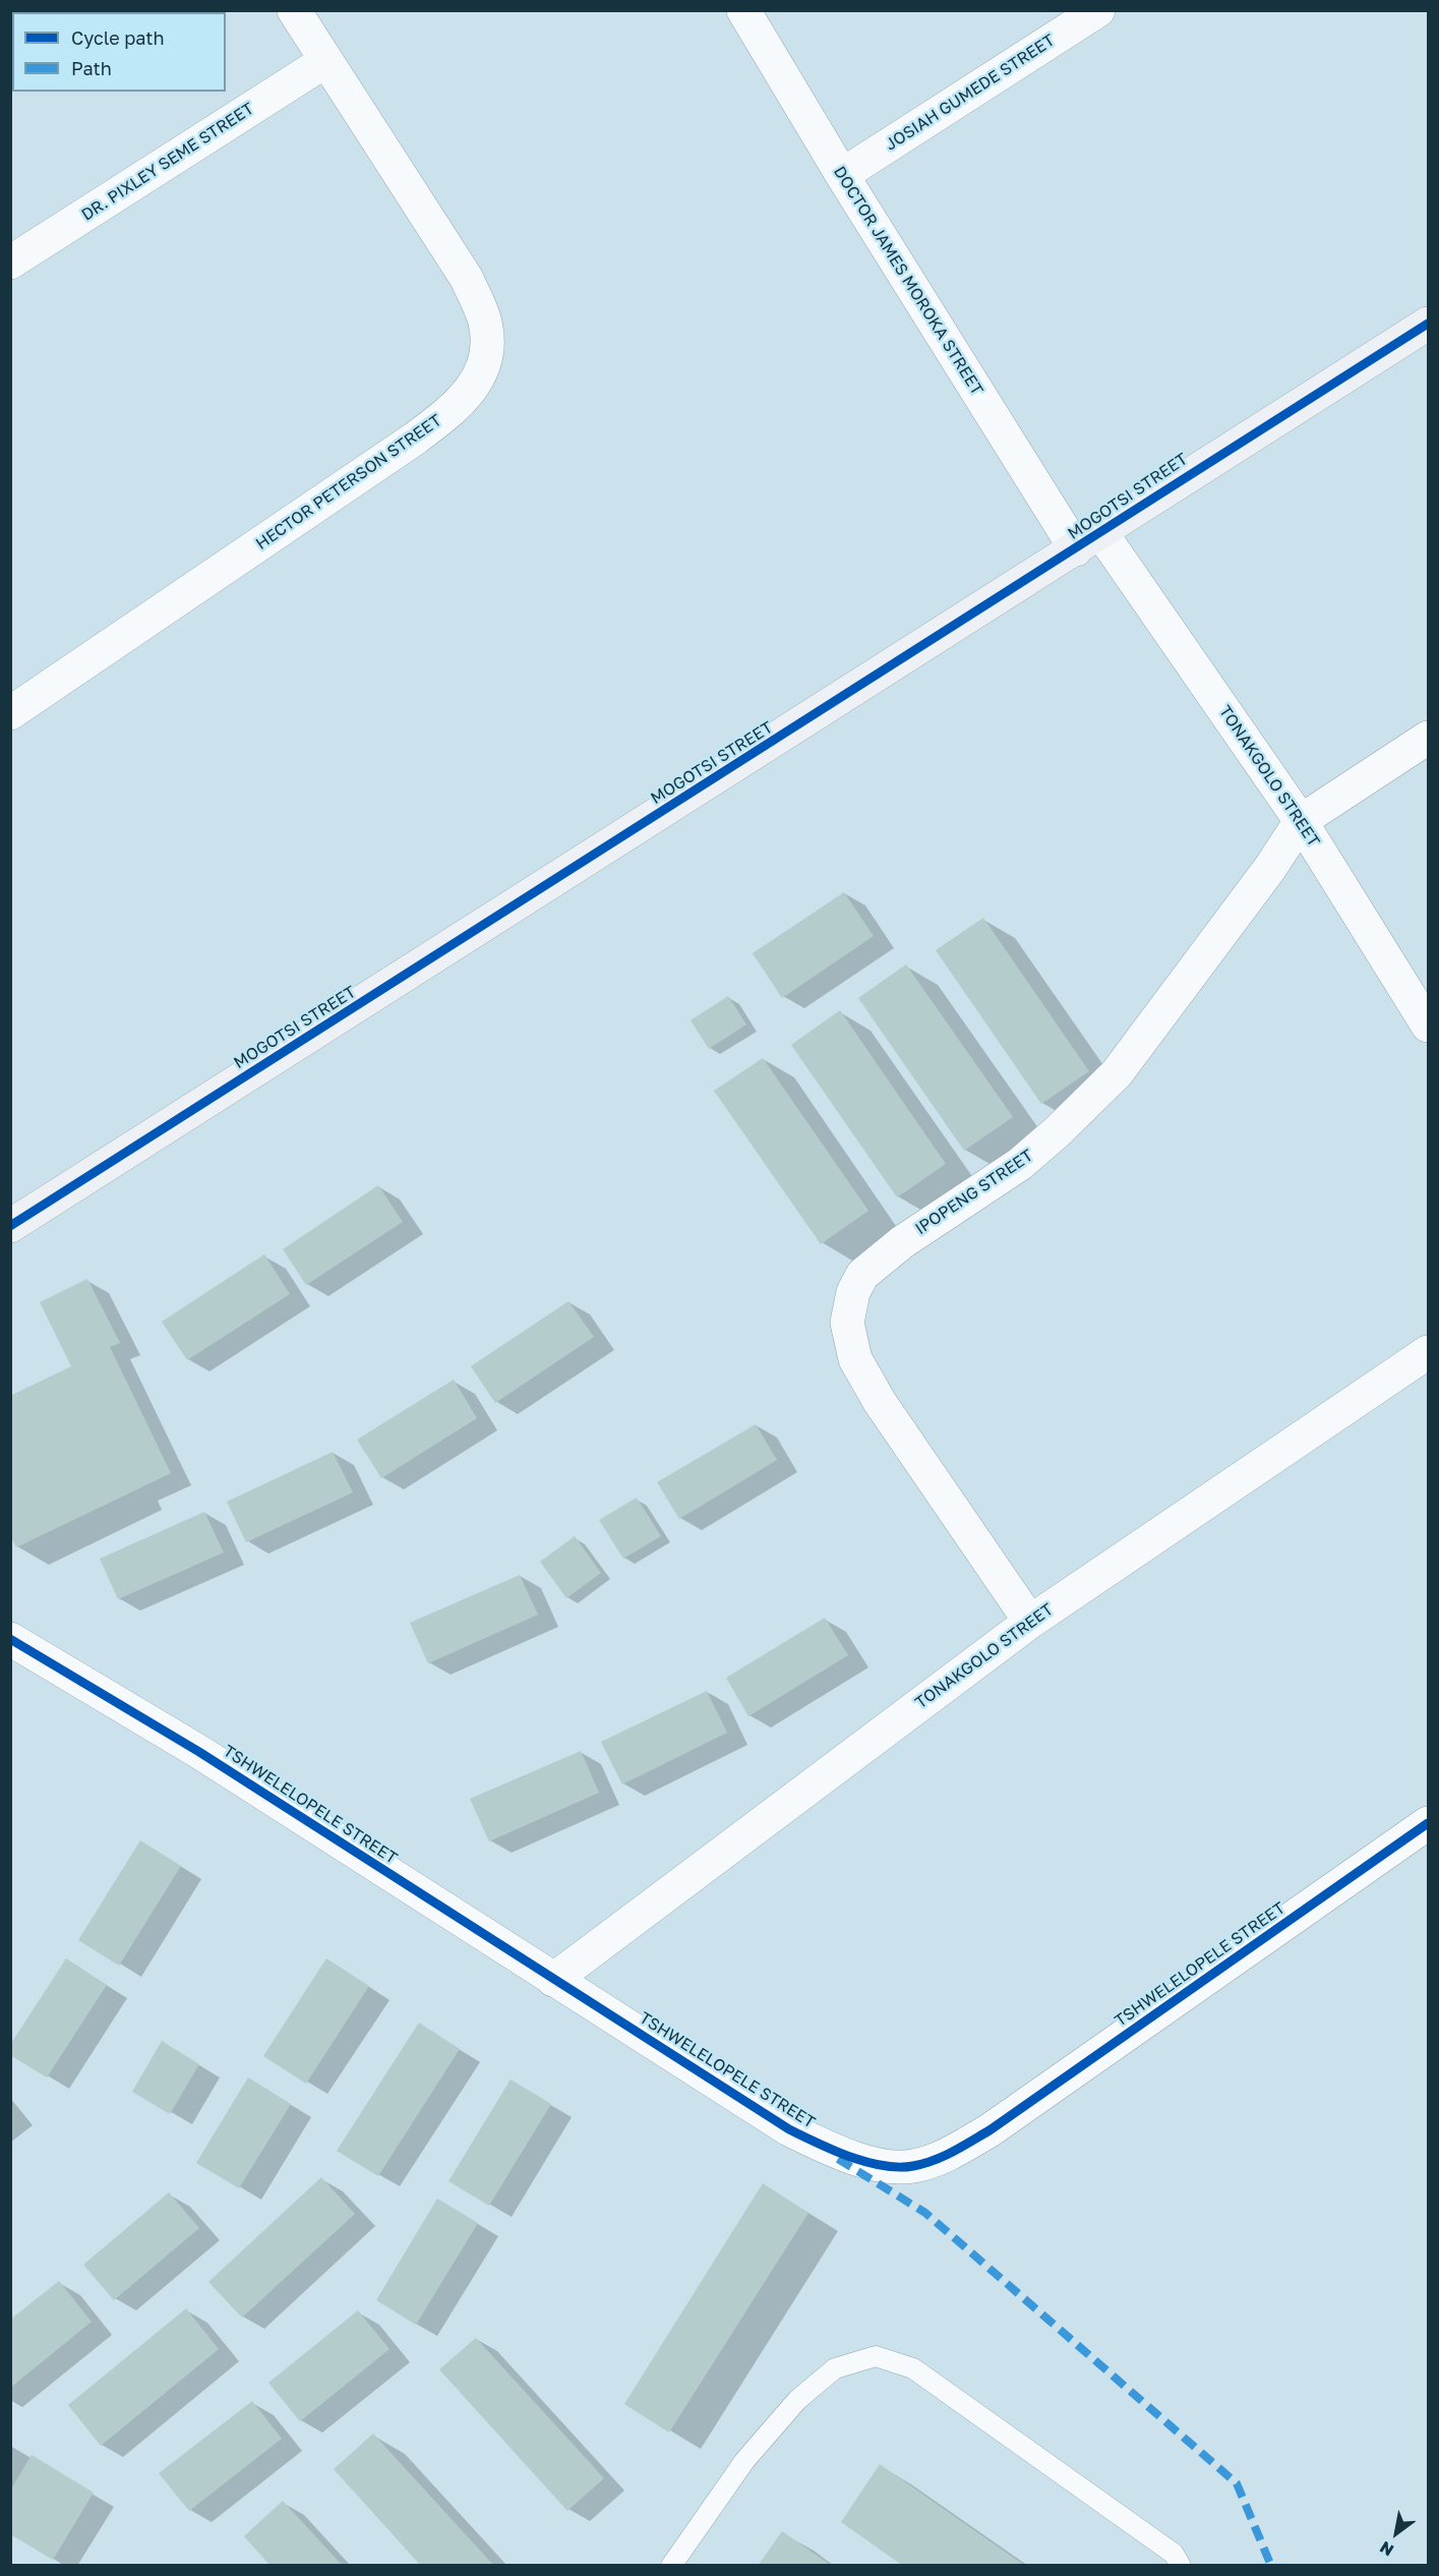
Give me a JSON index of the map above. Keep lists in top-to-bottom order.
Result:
{
  "streets": {
    "street": [
      "JOSIAH GUMEDE STREET",
      "DR. PIXLEY SEME STREET",
      "DOCTOR JAMES MOROKA STREET",
      "HECTOR PETERSON STREET",
      "MOGOTSI STREET",
      "TONAKGOLO STREET",
      "IPOPENG STREET",
      "TSHWELELOPELE STREET"
    ]
  },
  "crossings": [
    ["JOSIAH GUMEDE STREET", "DOCTOR JAMES MOROKA STREET"],
    ["DR. PIXLEY SEME STREET", "HECTOR PETERSON STREET"],
    ["DOCTOR JAMES MOROKA STREET", "MOGOTSI STREET"],
    ["DOCTOR JAMES MOROKA STREET", "TONAKGOLO STREET"],
    ["MOGOTSI STREET", "TONAKGOLO STREET"],
    ["TONAKGOLO STREET", "IPOPENG STREET"],
    ["TONAKGOLO STREET", "TSHWELELOPELE STREET"]
  ],
  "legend": ["Cycle path", "Path"],
  "north": "bottom left"
}
